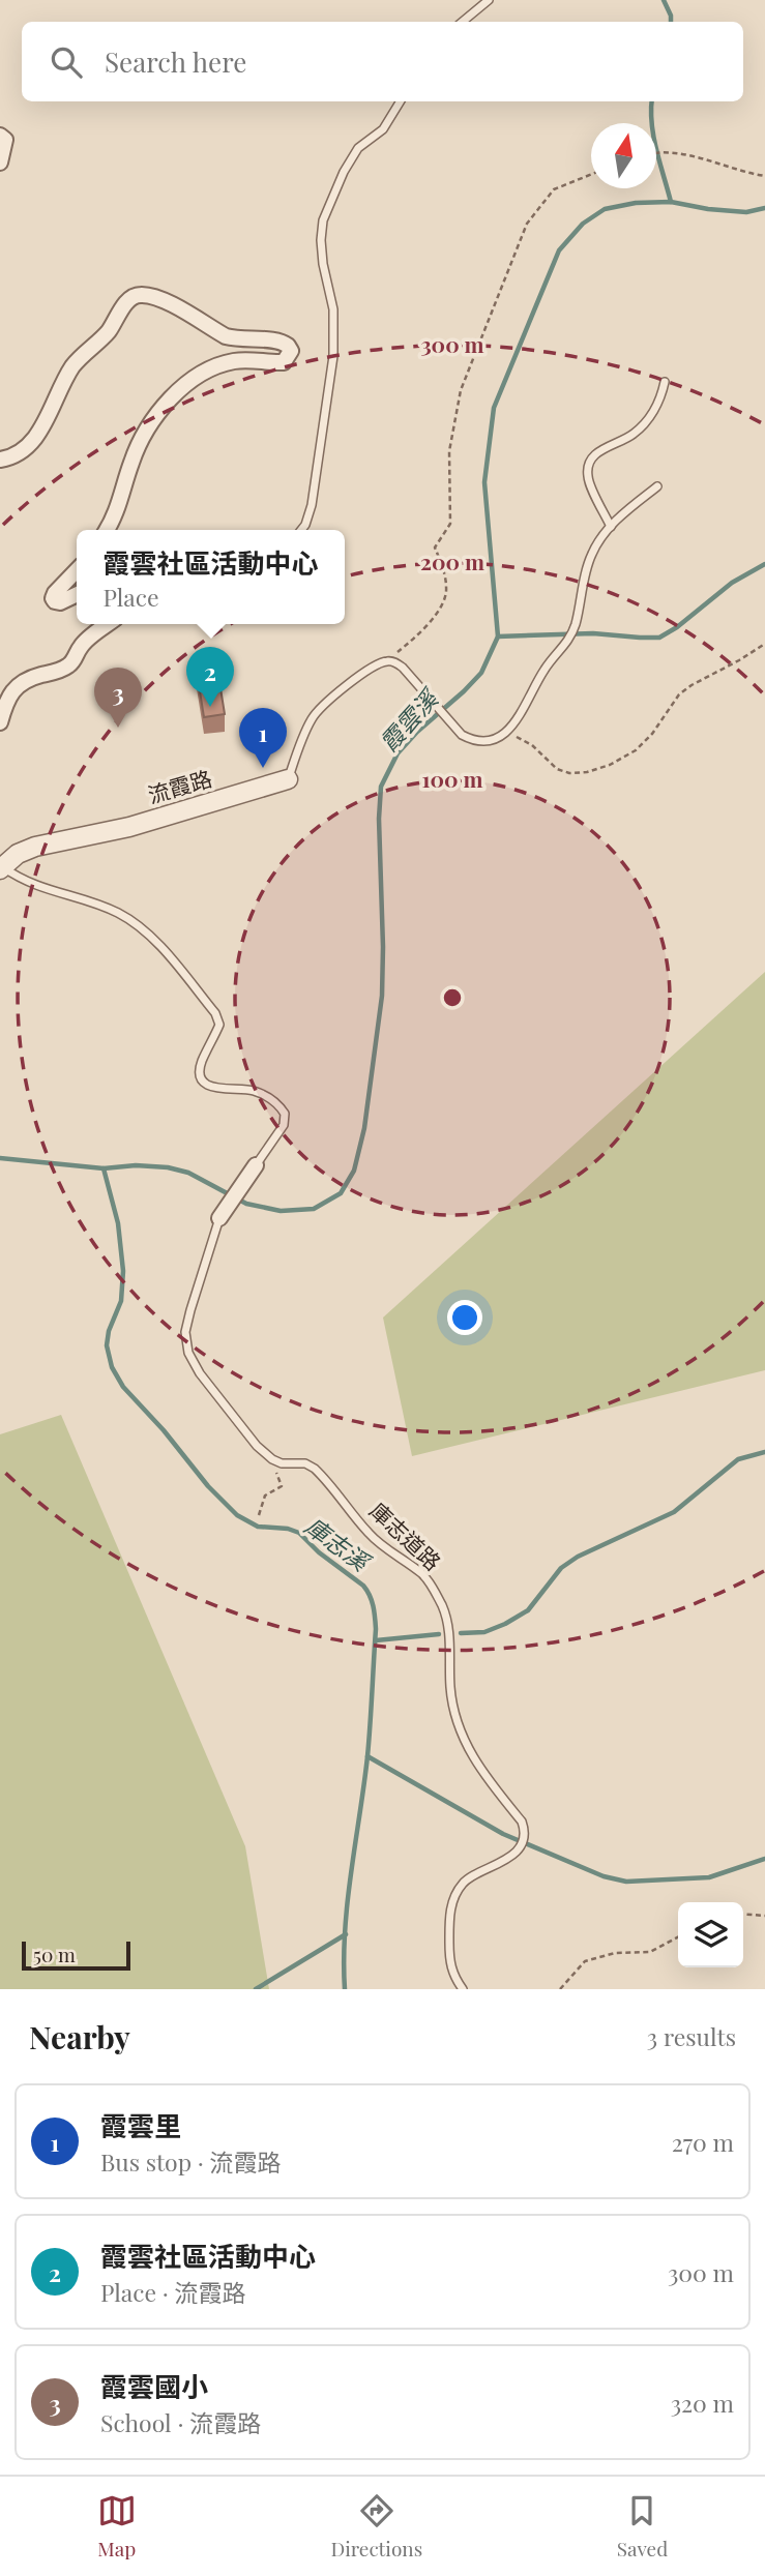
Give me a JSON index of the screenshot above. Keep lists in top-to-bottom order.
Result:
{
  "streets": {
    "street": ["流霞路"],
    "lane": ["庫志道路"]
  },
  "water": ["霞雲溪", "庫志溪"],
  "scale_bar": "50 m",
  "north": "top",
  "page": {
    "search": "Search here",
    "popup": ["霞雲社區活動中心", "Place"],
    "pins": ["2", "3", "1"],
    "scale": "50 m",
    "heading": ["Nearby", "3 results"],
    "list": [
      {
        "mark": "1",
        "name": "霞雲里",
        "note": "Bus stop · 流霞路",
        "value": "270 m"
      },
      {
        "mark": "2",
        "name": "霞雲社區活動中心",
        "note": "Place · 流霞路",
        "value": "300 m"
      },
      {
        "mark": "3",
        "name": "霞雲國小",
        "note": "School · 流霞路",
        "value": "320 m"
      }
    ],
    "nav": ["Map", "Directions", "Saved"]
  },
  "rings": ["300 m", "200 m", "100 m"]
}
